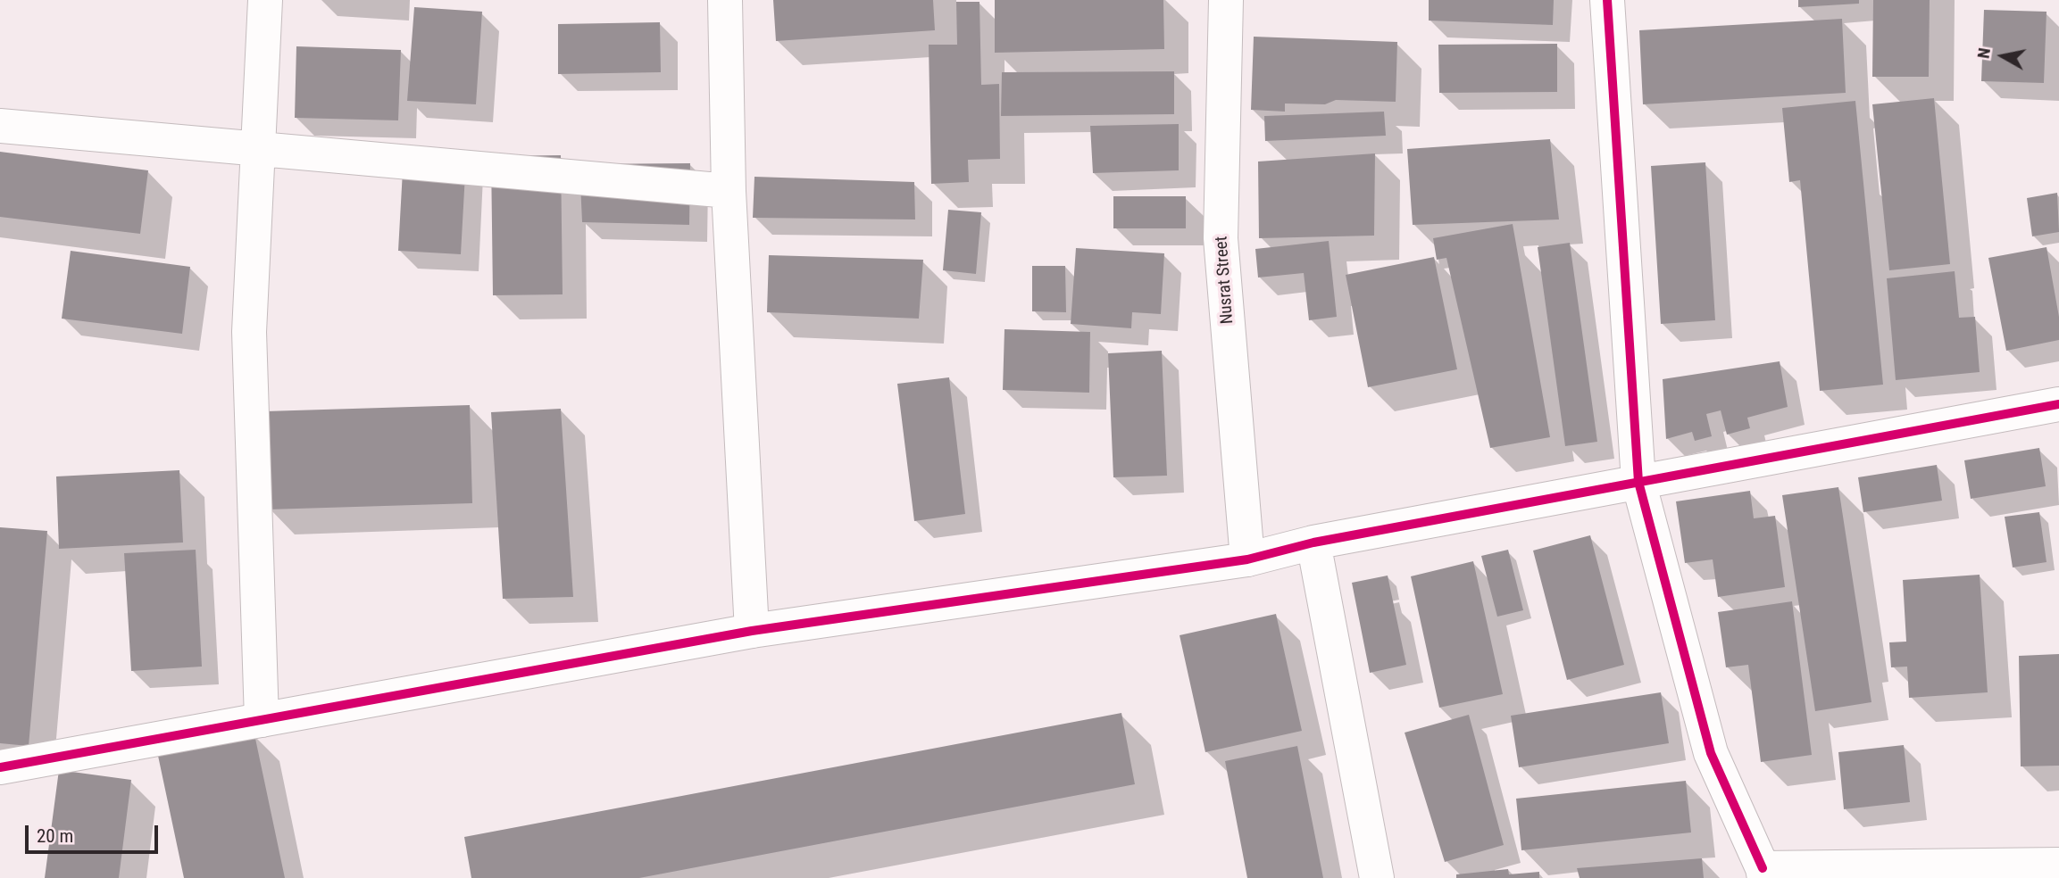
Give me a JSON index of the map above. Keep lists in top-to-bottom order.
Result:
{
  "streets": {
    "street": ["Nusrat Street"]
  },
  "scale_bar": "20 m",
  "north": "left"
}
